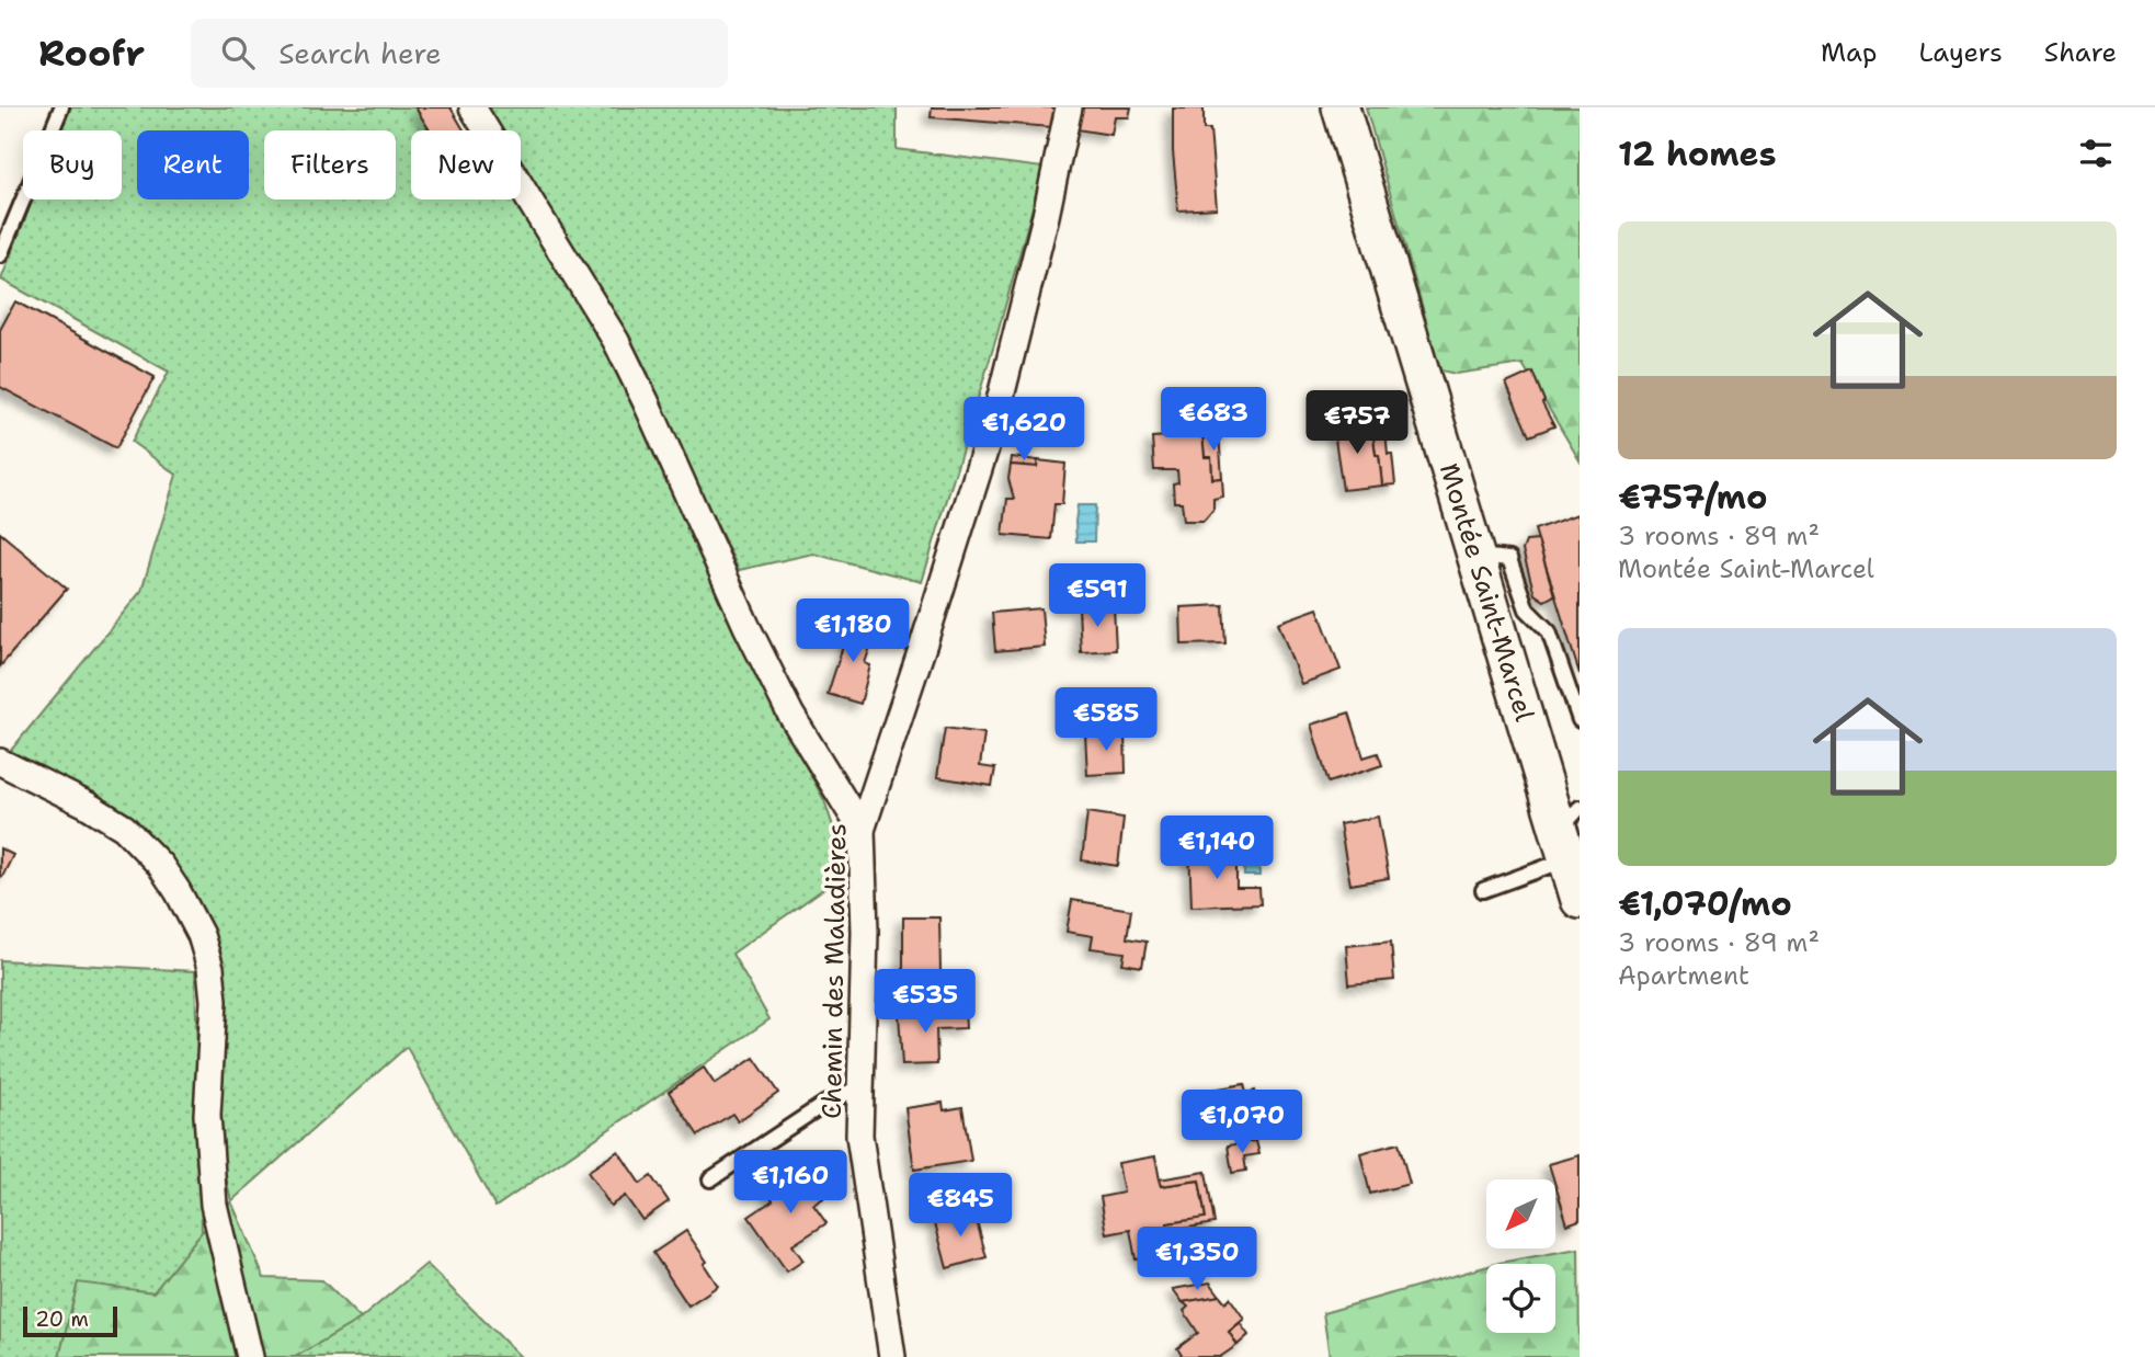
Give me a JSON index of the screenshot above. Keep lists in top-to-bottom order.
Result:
{
  "streets": {
    "main road": ["Montée Saint-Marcel"],
    "street": ["Chemin des Maladières"]
  },
  "scale_bar": "20 m",
  "north": "bottom left",
  "page": {
    "header": "Roofr",
    "search": "Search here",
    "nav": ["Map", "Layers", "Share"],
    "heading": "12 homes",
    "chip": [
      "Buy",
      "Rent",
      "Filters",
      "New"
    ],
    "list": [
      {
        "name": "€757/mo",
        "note": "3 rooms · 89 m² · Montée Saint-Marcel"
      },
      {
        "name": "€1,070/mo",
        "note": "3 rooms · 89 m² · Apartment"
      }
    ],
    "price": [
      "€683",
      "€757",
      "€1,620",
      "€591",
      "€1,180",
      "€585",
      "€1,140",
      "€535",
      "€1,070",
      "€1,160",
      "€845",
      "€1,350"
    ],
    "scale": "20 m"
  }
}
